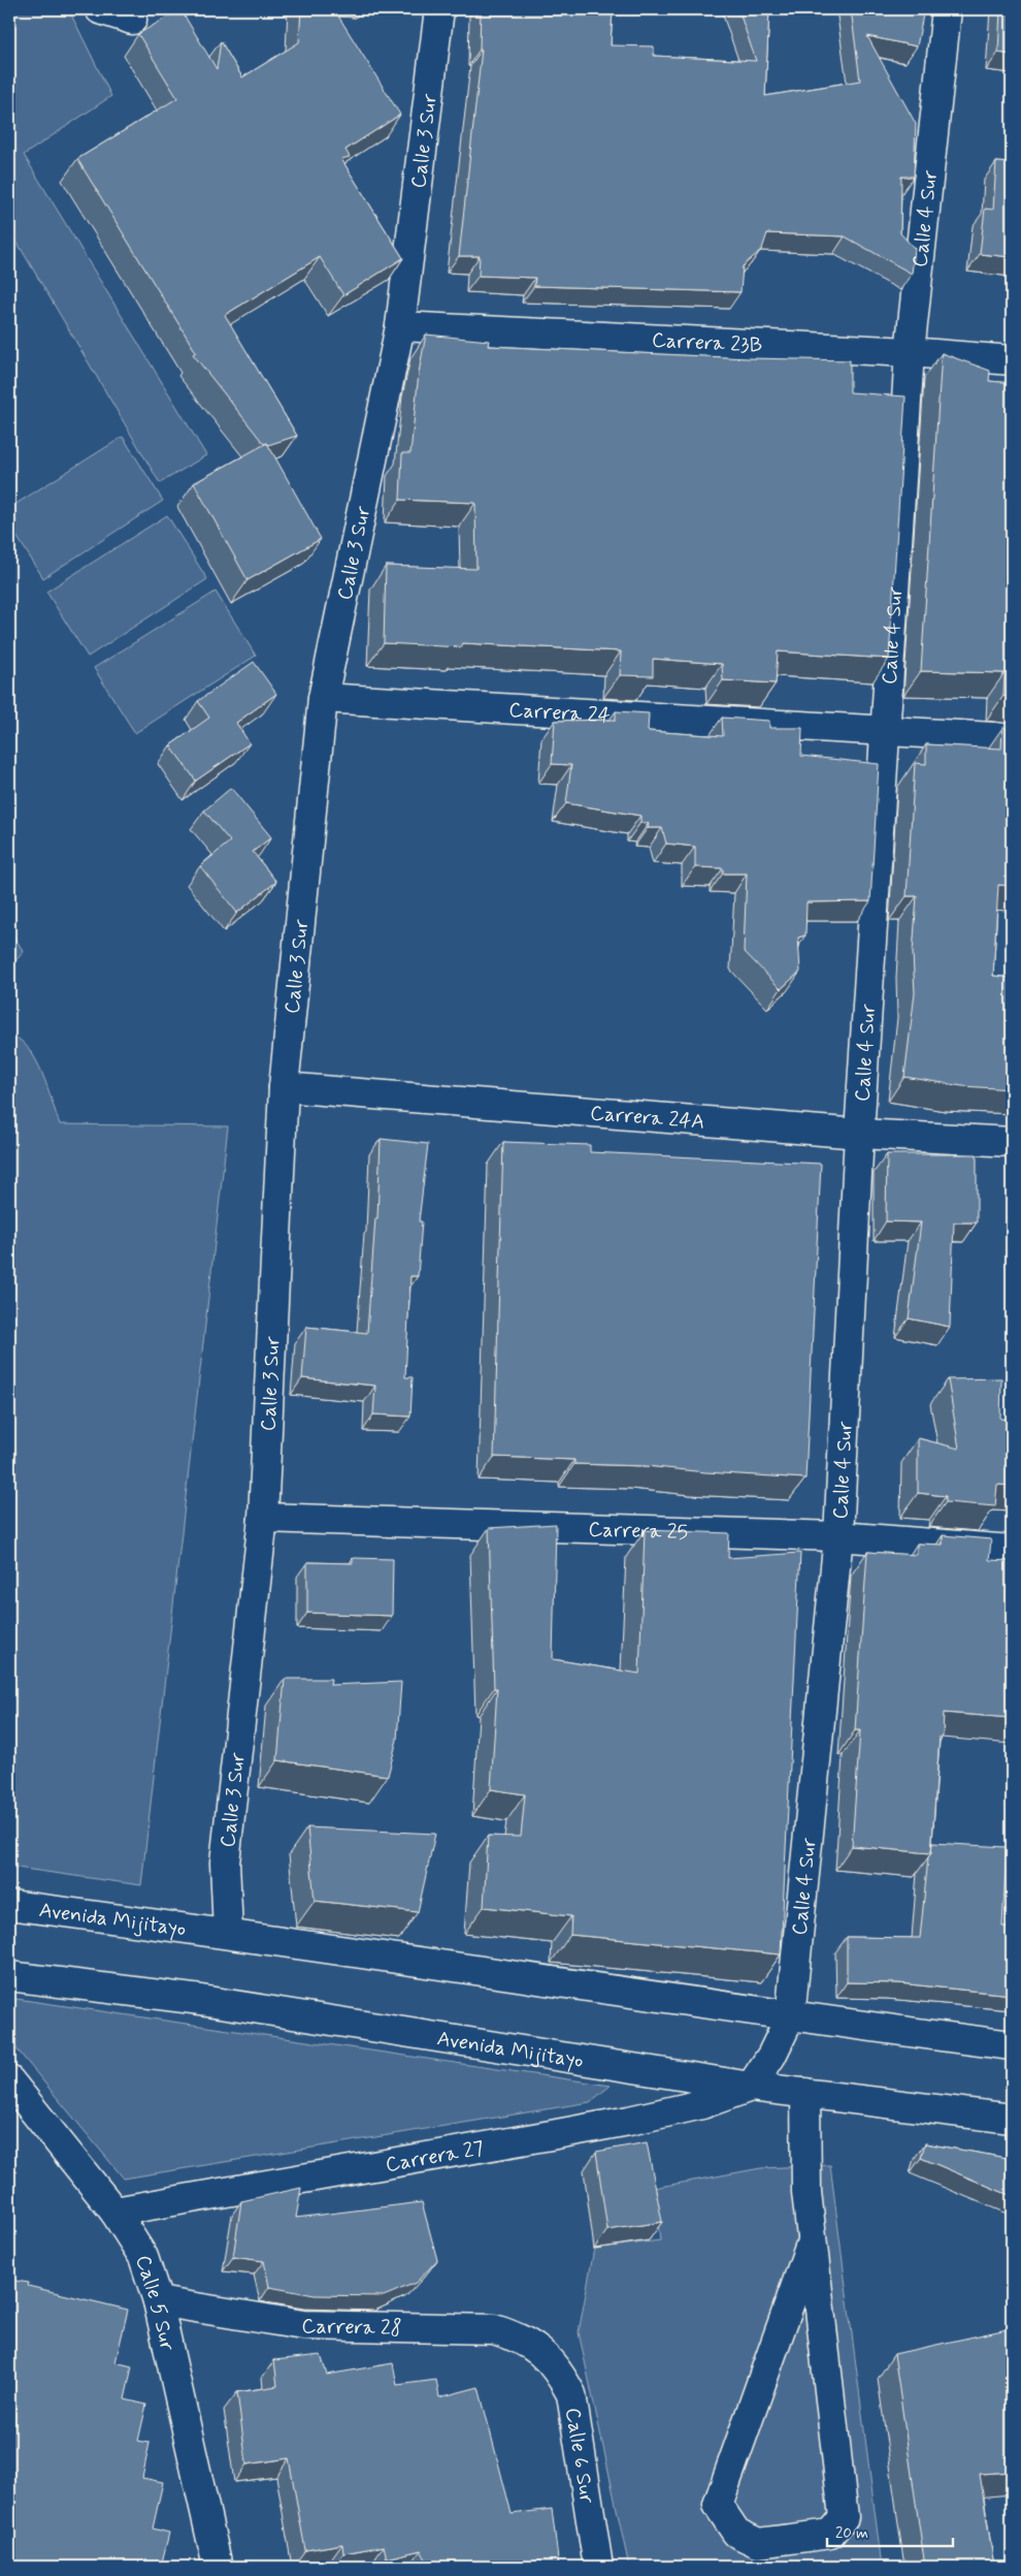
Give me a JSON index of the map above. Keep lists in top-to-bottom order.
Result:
{
  "streets": {
    "street": [
      "Calle 3 Sur",
      "Calle 4 Sur",
      "Carrera 23B",
      "Carrera 24",
      "Carrera 24A",
      "Carrera 25",
      "Avenida Mijitayo",
      "Carrera 27",
      "Calle 5 Sur",
      "Carrera 28",
      "Calle 6 Sur"
    ]
  },
  "crossings": [
    ["Calle 3 Sur", "Carrera 23B"],
    ["Calle 3 Sur", "Carrera 24"],
    ["Calle 3 Sur", "Carrera 24A"],
    ["Calle 3 Sur", "Carrera 25"],
    ["Calle 3 Sur", "Avenida Mijitayo"],
    ["Calle 4 Sur", "Carrera 23B"],
    ["Calle 4 Sur", "Carrera 24"],
    ["Calle 4 Sur", "Carrera 24A"],
    ["Calle 4 Sur", "Carrera 25"],
    ["Calle 4 Sur", "Avenida Mijitayo"],
    ["Calle 4 Sur", "Carrera 27"],
    ["Avenida Mijitayo", "Carrera 27"],
    ["Carrera 27", "Calle 5 Sur"],
    ["Calle 5 Sur", "Carrera 28"],
    ["Carrera 28", "Calle 6 Sur"]
  ],
  "scale_bar": "20 m"
}
